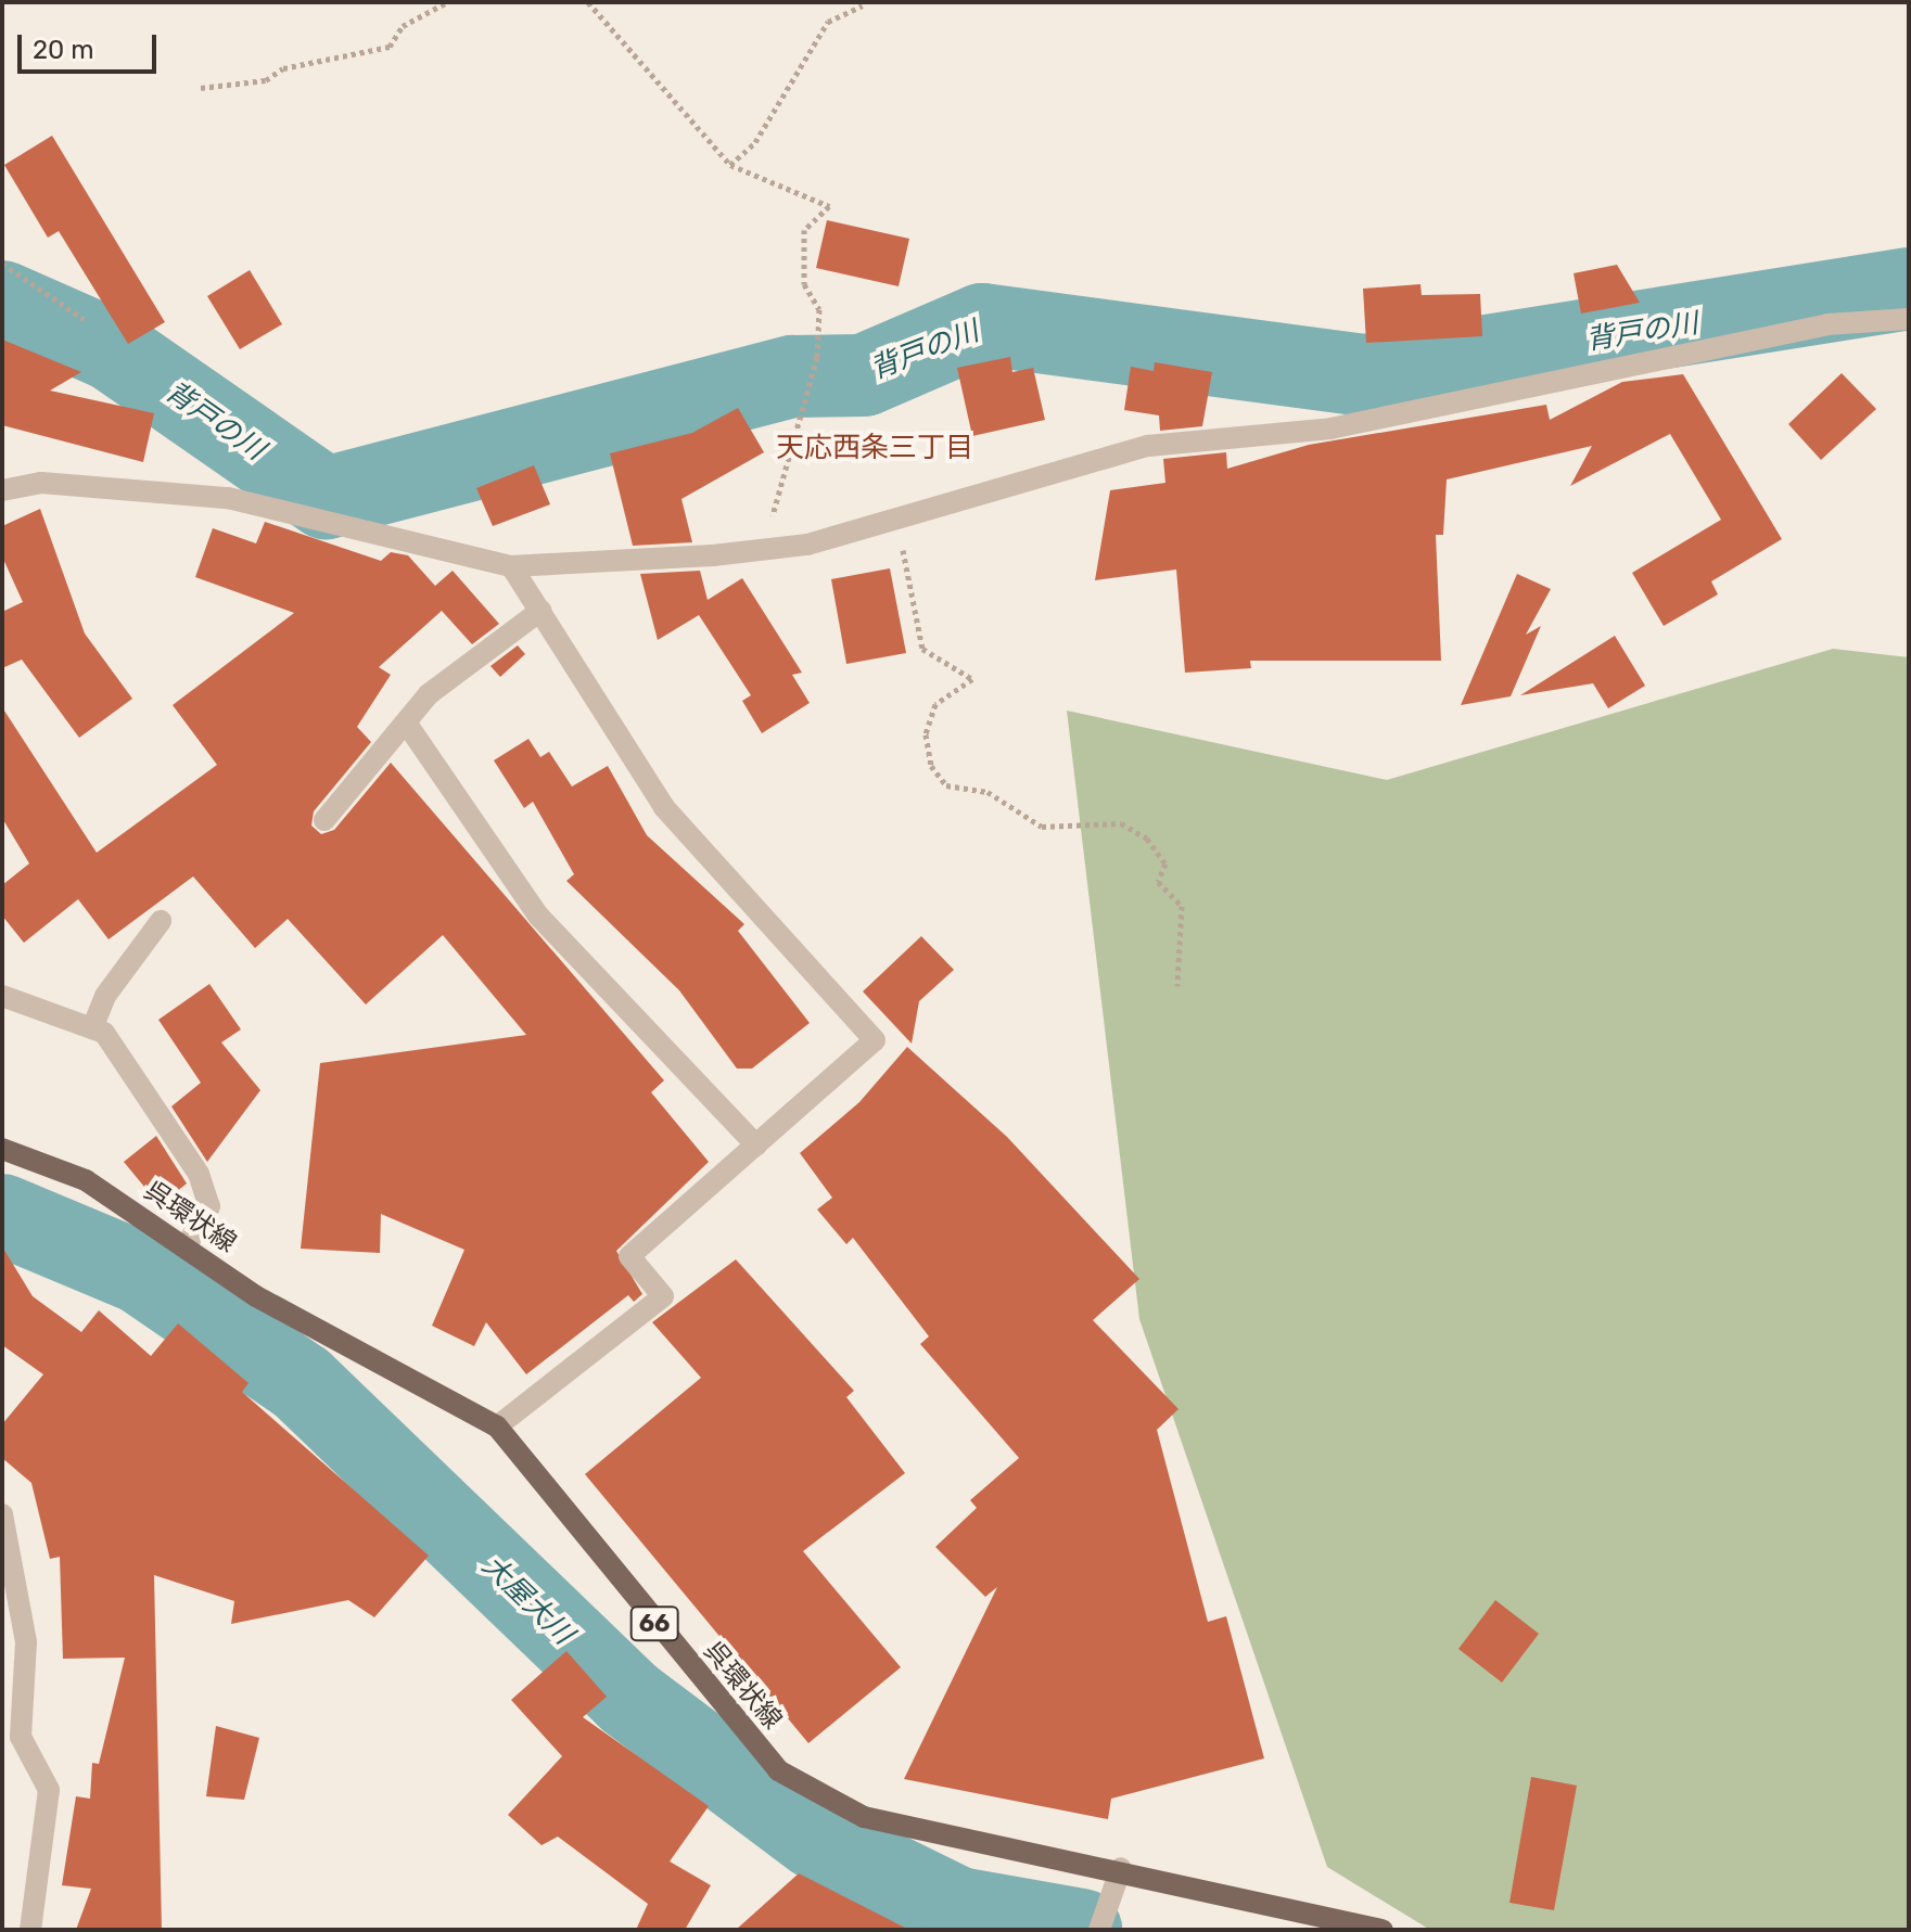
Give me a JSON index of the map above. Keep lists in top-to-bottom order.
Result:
{
  "streets": {
    "main road": ["呉環状線", "66"]
  },
  "districts": ["天応西条三丁目"],
  "water": ["背戸の川", "大屋大川"],
  "scale_bar": "20 m"
}
